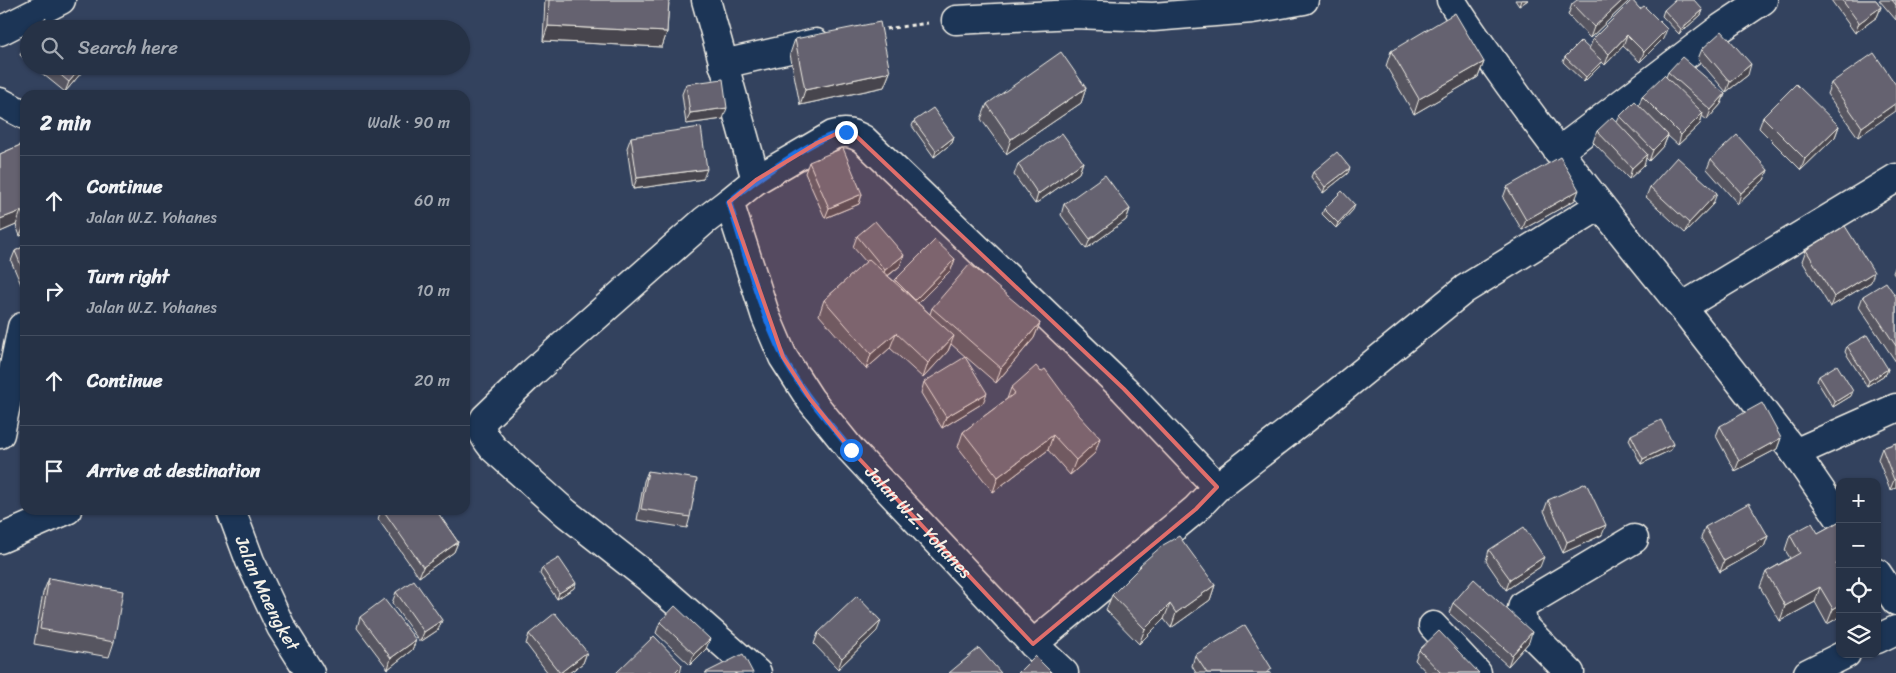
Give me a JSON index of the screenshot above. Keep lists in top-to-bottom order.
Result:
{
  "streets": {
    "street": ["Jalan W.Z. Yohanes", "Jalan Maengket"]
  },
  "page": {
    "search": "Search here",
    "heading": ["2 min", "Walk · 90 m"],
    "list": [
      ["Continue", "Jalan W.Z. Yohanes", "60 m"],
      ["Turn right", "Jalan W.Z. Yohanes", "10 m"],
      ["Continue", "20 m"],
      "Arrive at destination"
    ],
    "map_buttons": ["+", "−"]
  }
}
